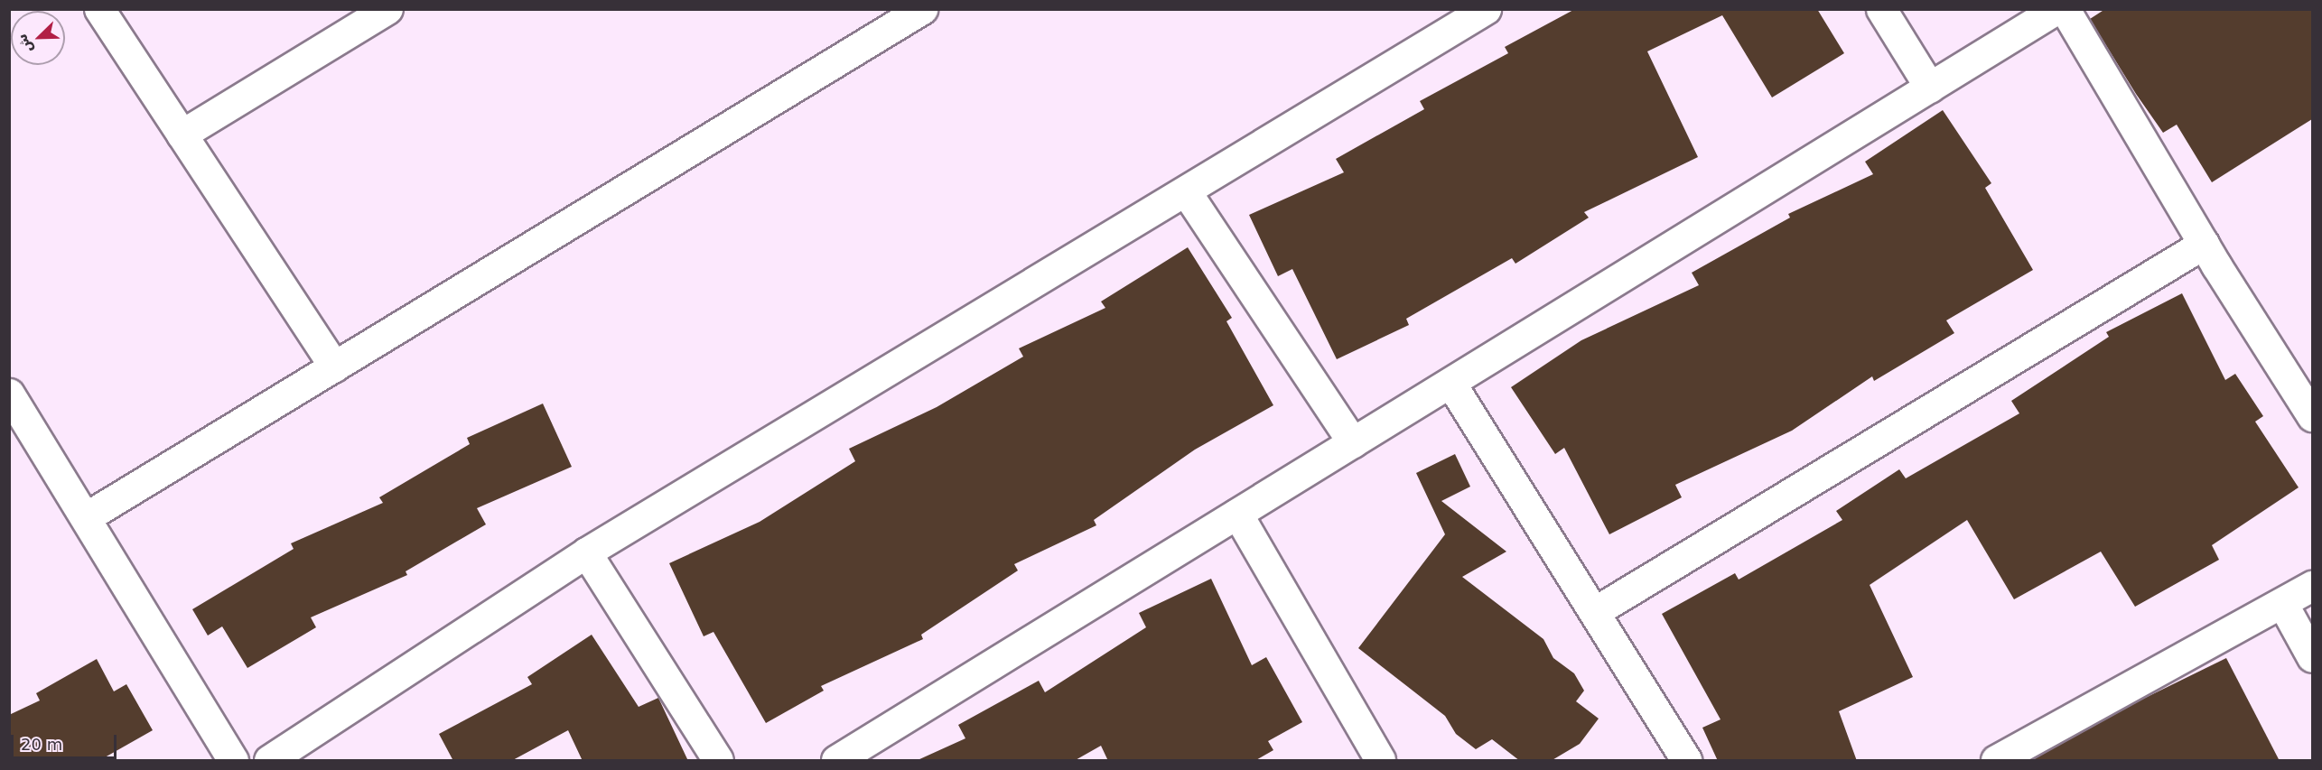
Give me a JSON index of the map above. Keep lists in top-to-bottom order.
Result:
{
  "scale_bar": "20 m",
  "north": "bottom left"
}
